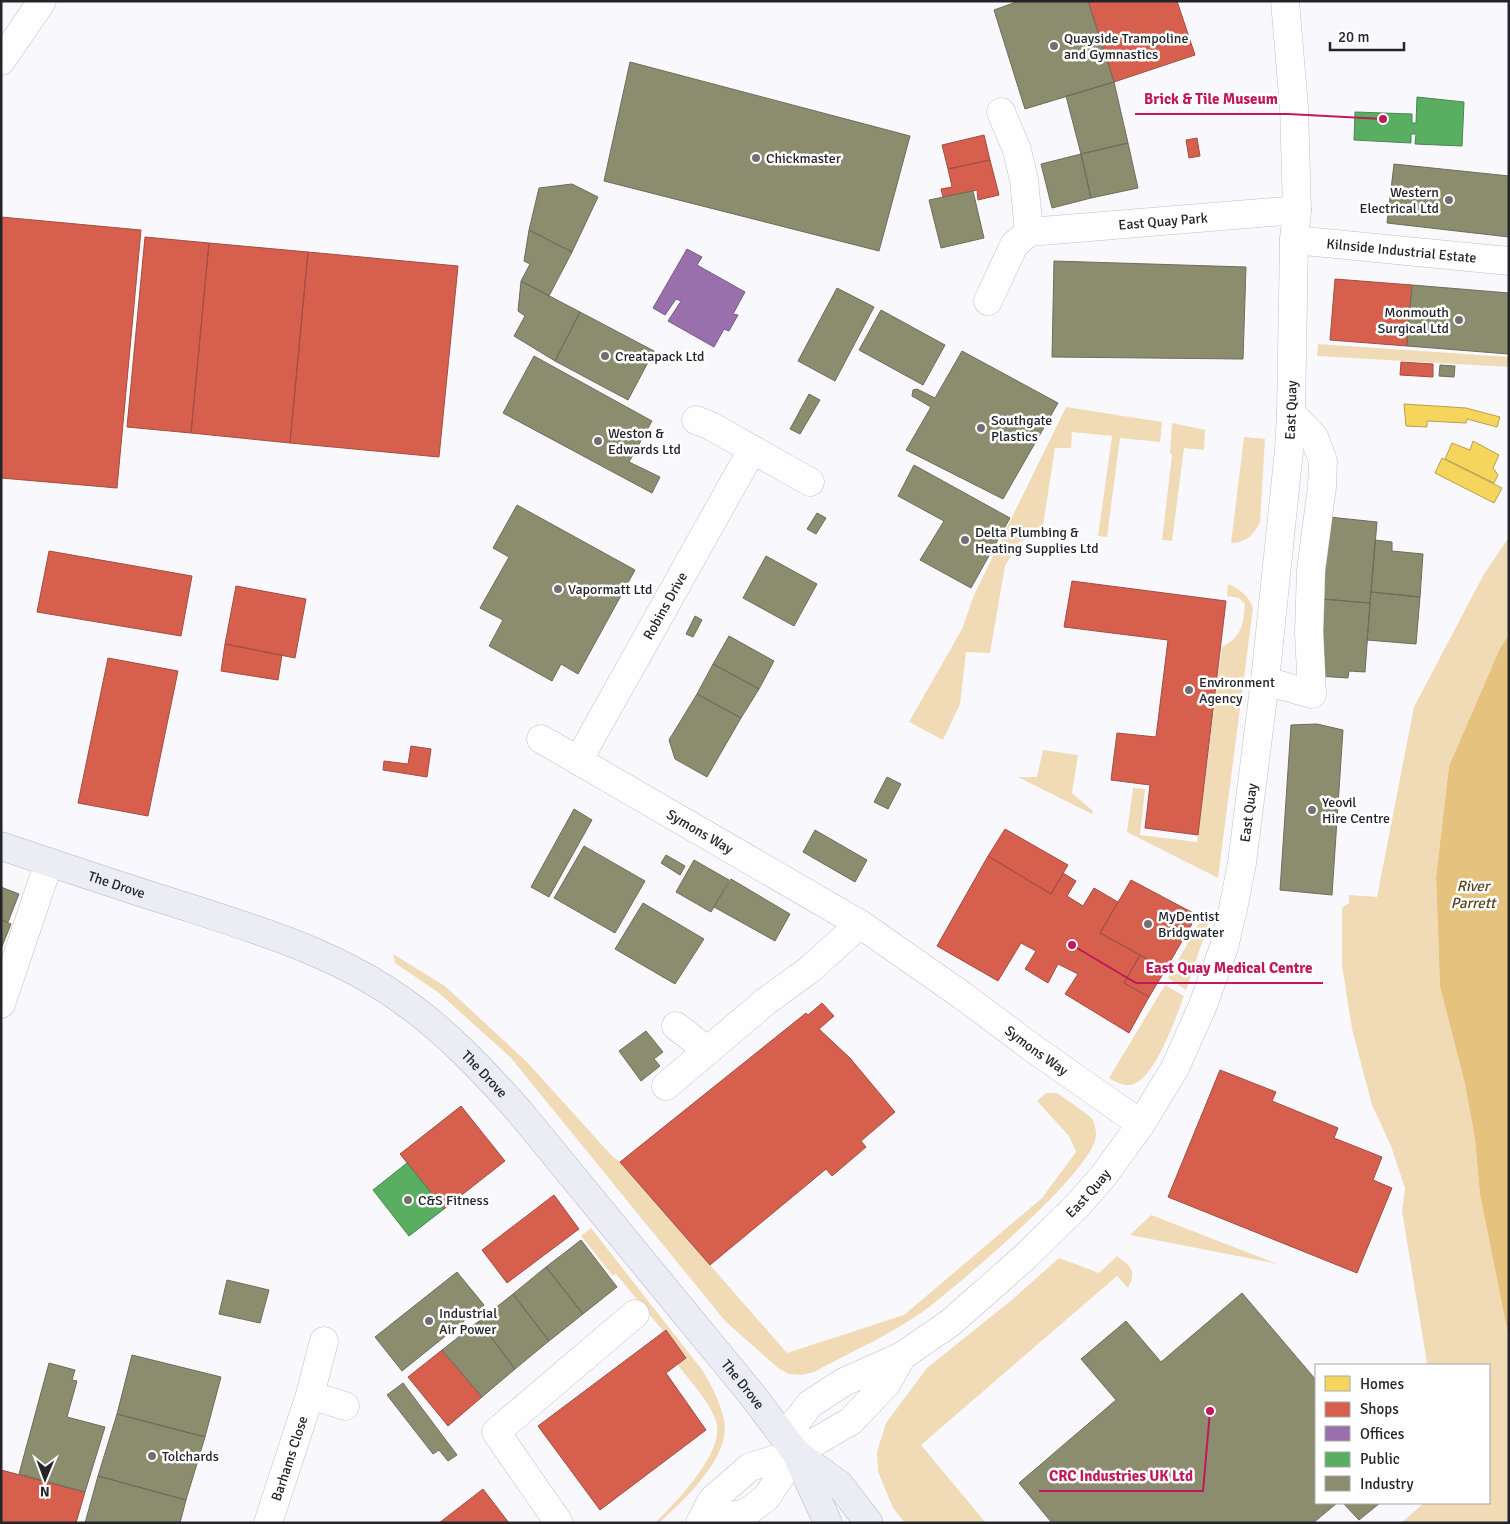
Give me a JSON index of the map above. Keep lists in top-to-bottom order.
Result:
{
  "streets": {
    "main road": ["The Drove"],
    "street": [
      "East Quay Park",
      "Kilnside Industrial Estate",
      "East Quay",
      "Robins Drive",
      "Symons Way",
      "Barhams Close"
    ]
  },
  "crossings": [
    ["East Quay Park", "East Quay"],
    ["Kilnside Industrial Estate", "East Quay"],
    ["East Quay", "Symons Way"],
    ["East Quay", "The Drove"],
    ["Robins Drive", "Symons Way"]
  ],
  "water": ["River Parrett"],
  "places": [
    "Quayside Trampoline and Gymnastics",
    "Brick & Tile Museum",
    "Chickmaster",
    "Western Electrical Ltd",
    "Monmouth Surgical Ltd",
    "Creatapack Ltd",
    "Southgate Plastics",
    "Weston & Edwards Ltd",
    "Delta Plumbing & Heating Supplies Ltd",
    "Vapormatt Ltd",
    "Environment Agency",
    "Yeovil Hire Centre",
    "MyDentist Bridgwater",
    "East Quay Medical Centre",
    "C&S Fitness",
    "Industrial Air Power",
    "CRC Industries UK Ltd",
    "Tolchards"
  ],
  "legend": [
    "Homes",
    "Shops",
    "Offices",
    "Public",
    "Industry"
  ],
  "scale_bar": "20 m",
  "north": "bottom"
}
